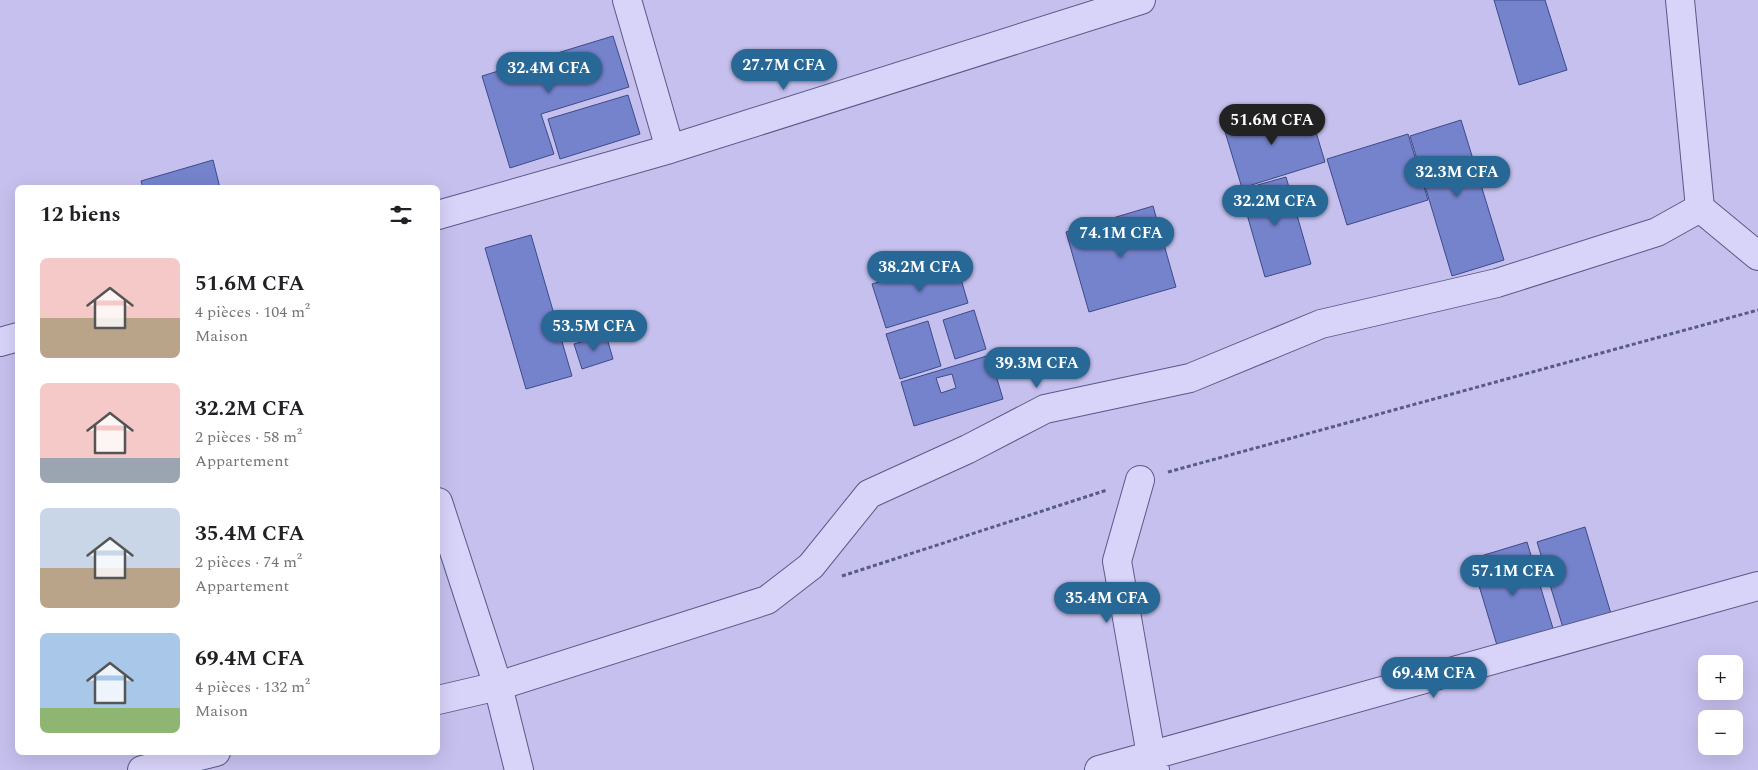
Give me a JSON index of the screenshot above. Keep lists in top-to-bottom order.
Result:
{
  "page": {
    "price": [
      "27.7M CFA",
      "32.4M CFA",
      "51.6M CFA",
      "32.3M CFA",
      "32.2M CFA",
      "74.1M CFA",
      "38.2M CFA",
      "53.5M CFA",
      "39.3M CFA",
      "57.1M CFA",
      "35.4M CFA",
      "69.4M CFA"
    ],
    "heading": "12 biens",
    "list": [
      {
        "name": "51.6M CFA",
        "note": "4 pièces · 104 m² · Maison"
      },
      {
        "name": "32.2M CFA",
        "note": "2 pièces · 58 m² · Appartement"
      },
      {
        "name": "35.4M CFA",
        "note": "2 pièces · 74 m² · Appartement"
      },
      {
        "name": "69.4M CFA",
        "note": "4 pièces · 132 m² · Maison"
      }
    ],
    "map_buttons": ["+", "−"]
  }
}
